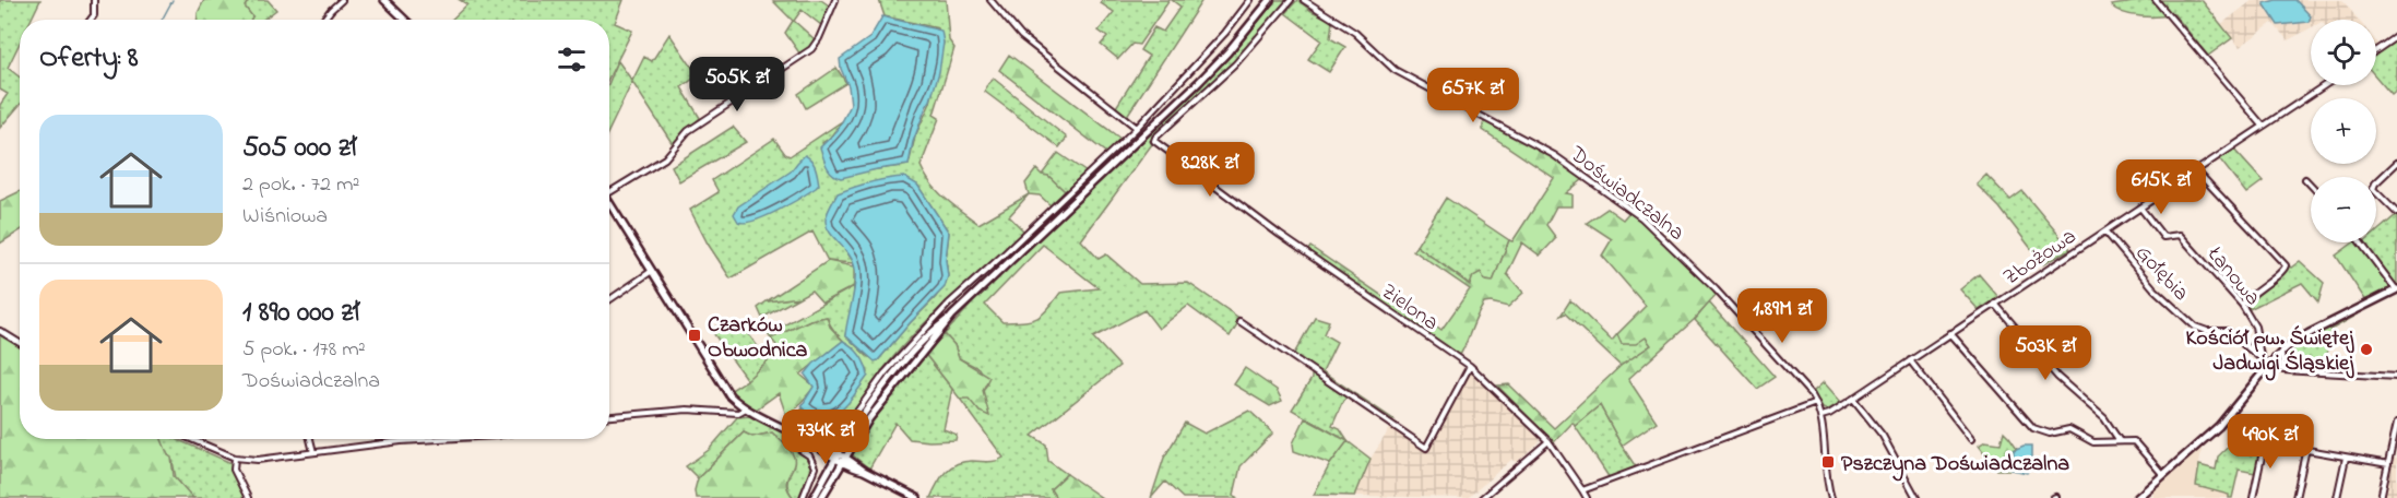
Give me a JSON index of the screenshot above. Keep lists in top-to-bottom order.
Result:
{
  "streets": {
    "street": [
      "Doświadczalna",
      "Zbożowa",
      "Gołębia",
      "Łanowa",
      "Zielona"
    ]
  },
  "crossings": [
    ["Doświadczalna", "Zbożowa"],
    ["Zbożowa", "Gołębia"],
    ["Zbożowa", "Łanowa"],
    ["Gołębia", "Łanowa"]
  ],
  "places": {
    "transit": ["Czarków Obwodnica", "Pszczyna Doświadczalna"],
    "other": ["Kościół pw. Świętej Jadwigi Śląskiej"]
  },
  "page": {
    "map_buttons": ["+", "−"],
    "heading": "Oferty: 8",
    "price": [
      "505K zł",
      "657K zł",
      "828K zł",
      "615K zł",
      "1.89M zł",
      "503K zł",
      "734K zł",
      "490K zł"
    ],
    "list": [
      {
        "name": "505 000 zł",
        "note": "2 pok. · 72 m² · Wiśniowa"
      },
      {
        "name": "1 890 000 zł",
        "note": "5 pok. · 178 m² · Doświadczalna"
      }
    ]
  }
}
